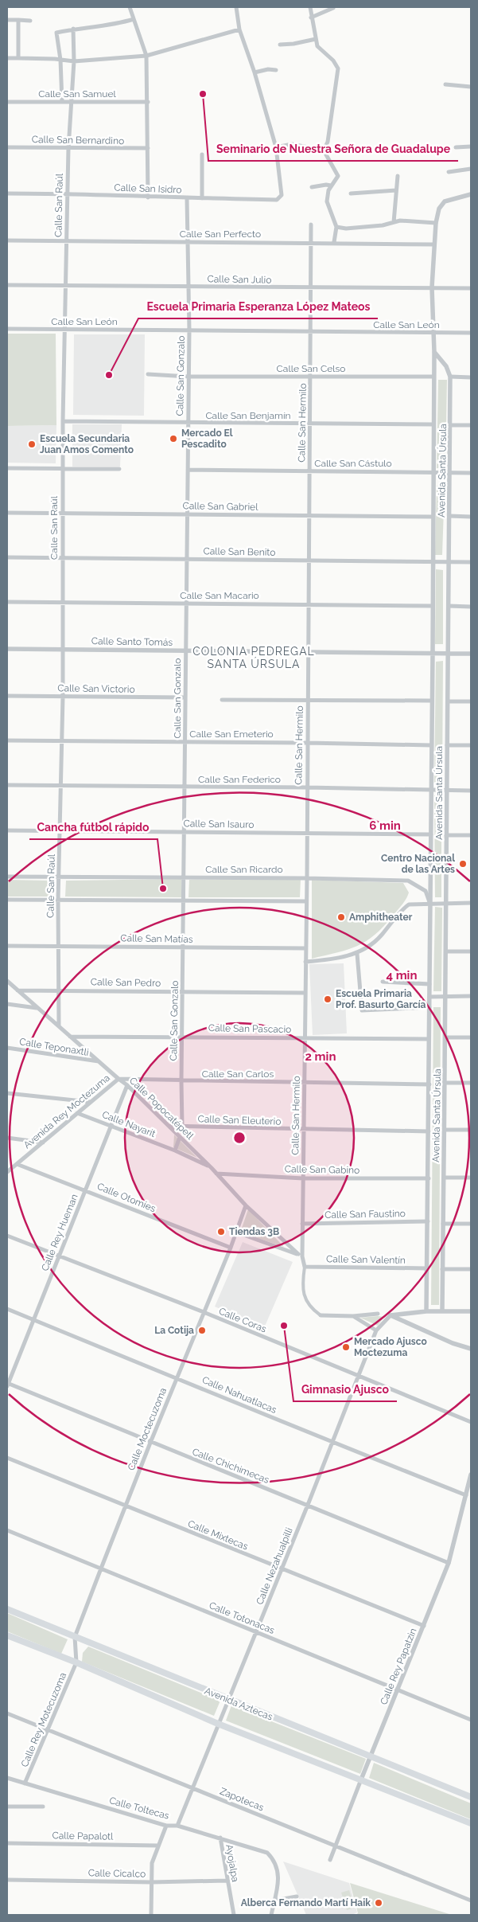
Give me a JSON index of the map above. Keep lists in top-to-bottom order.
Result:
{
  "streets": {
    "main road": ["Avenida Aztecas"],
    "street": [
      "Calle San Samuel",
      "Calle San Bernardino",
      "Calle San Isidro",
      "Calle San Raúl",
      "Calle San Perfecto",
      "Calle San Julio",
      "Calle San León",
      "Calle San Celso",
      "Calle San Gonzalo",
      "Calle San Benjamín",
      "Calle San Hermilo",
      "Calle San Cástulo",
      "Avenida Santa Úrsula",
      "Calle San Gabriel",
      "Calle San Benito",
      "Calle San Macario",
      "Calle Santo Tomás",
      "Calle San Victorio",
      "Calle San Emeterio",
      "Calle San Federico",
      "Calle San Isauro",
      "Calle San Ricardo",
      "Calle San Matías",
      "Calle San Pedro",
      "Calle San Pascacio",
      "Calle Teponaxtli",
      "Calle San Carlos",
      "Calle Popocatépetl",
      "Avenida Rey Moctezuma",
      "Calle San Eleuterio",
      "Calle Nayarit",
      "Calle San Gabino",
      "Calle Otomíes",
      "Calle San Faustino",
      "Calle Rey Hueman",
      "Calle San Valentín",
      "Calle Coras",
      "Calle Nahuatlacas",
      "Calle Moctecuzoma",
      "Calle Chichimecas",
      "Calle Mixtecas",
      "Calle Nezahualpilli",
      "Calle Totonacas",
      "Calle Rey Papatzin",
      "Calle Rey Motecuzoma",
      "Zapotecas",
      "Calle Toltecas",
      "Calle Papalotl",
      "Ayojalpa",
      "Calle Cicalco"
    ]
  },
  "crossings": [
    ["Calle San Samuel", "Calle San Raúl"],
    ["Calle San Bernardino", "Calle San Raúl"],
    ["Calle San Isidro", "Calle San Raúl"],
    ["Calle San Isidro", "Calle San Gonzalo"],
    ["Calle San Raúl", "Calle San Perfecto"],
    ["Calle San Raúl", "Calle San Julio"],
    ["Calle San Raúl", "Calle San León"],
    ["Calle San Raúl", "Calle San Benjamín"],
    ["Calle San Raúl", "Calle San Gabriel"],
    ["Calle San Raúl", "Calle San Benito"],
    ["Calle San Raúl", "Calle San Macario"],
    ["Calle San Raúl", "Calle Santo Tomás"],
    ["Calle San Raúl", "Calle San Victorio"],
    ["Calle San Raúl", "Calle San Emeterio"],
    ["Calle San Raúl", "Calle San Federico"],
    ["Calle San Raúl", "Calle San Isauro"],
    ["Calle San Raúl", "Calle San Ricardo"],
    ["Calle San Raúl", "Calle San Matías"],
    ["Calle San Raúl", "Calle San Pedro"],
    ["Calle San Raúl", "Calle Popocatépetl"],
    ["Calle San Perfecto", "Calle San Gonzalo"],
    ["Calle San Perfecto", "Calle San Hermilo"],
    ["Calle San Perfecto", "Avenida Santa Úrsula"],
    ["Calle San Julio", "Calle San Gonzalo"],
    ["Calle San Julio", "Calle San Hermilo"],
    ["Calle San Julio", "Avenida Santa Úrsula"],
    ["Calle San León", "Calle San Gonzalo"],
    ["Calle San León", "Calle San Hermilo"],
    ["Calle San León", "Avenida Santa Úrsula"],
    ["Calle San Celso", "Calle San Gonzalo"],
    ["Calle San Celso", "Calle San Hermilo"],
    ["Calle San Celso", "Avenida Santa Úrsula"],
    ["Calle San Gonzalo", "Calle San Benjamín"],
    ["Calle San Gonzalo", "Calle San Cástulo"],
    ["Calle San Gonzalo", "Calle San Gabriel"],
    ["Calle San Gonzalo", "Calle San Benito"],
    ["Calle San Gonzalo", "Calle San Macario"],
    ["Calle San Gonzalo", "Calle Santo Tomás"],
    ["Calle San Gonzalo", "Calle San Victorio"],
    ["Calle San Gonzalo", "Calle San Emeterio"],
    ["Calle San Gonzalo", "Calle San Federico"],
    ["Calle San Gonzalo", "Calle San Isauro"],
    ["Calle San Gonzalo", "Calle San Ricardo"],
    ["Calle San Gonzalo", "Calle San Matías"],
    ["Calle San Gonzalo", "Calle San Pedro"],
    ["Calle San Gonzalo", "Calle San Pascacio"],
    ["Calle San Gonzalo", "Calle San Carlos"],
    ["Calle San Gonzalo", "Calle San Eleuterio"],
    ["Calle San Benjamín", "Calle San Hermilo"],
    ["Calle San Benjamín", "Avenida Santa Úrsula"],
    ["Calle San Hermilo", "Calle San Cástulo"],
    ["Calle San Hermilo", "Calle San Gabriel"],
    ["Calle San Hermilo", "Calle San Benito"],
    ["Calle San Hermilo", "Calle San Macario"],
    ["Calle San Hermilo", "Calle Santo Tomás"],
    ["Calle San Hermilo", "Calle San Emeterio"],
    ["Calle San Hermilo", "Calle San Federico"],
    ["Calle San Hermilo", "Calle San Isauro"],
    ["Calle San Hermilo", "Calle San Ricardo"],
    ["Calle San Hermilo", "Calle San Matías"],
    ["Calle San Hermilo", "Calle San Pedro"],
    ["Calle San Hermilo", "Calle San Pascacio"],
    ["Calle San Hermilo", "Calle San Carlos"],
    ["Calle San Hermilo", "Calle Popocatépetl"],
    ["Calle San Hermilo", "Calle San Eleuterio"],
    ["Calle San Hermilo", "Calle San Gabino"],
    ["Calle San Hermilo", "Calle San Faustino"],
    ["Calle San Hermilo", "Calle San Valentín"],
    ["Calle San Cástulo", "Avenida Santa Úrsula"],
    ["Avenida Santa Úrsula", "Calle San Gabriel"],
    ["Avenida Santa Úrsula", "Calle San Benito"],
    ["Avenida Santa Úrsula", "Calle San Macario"],
    ["Avenida Santa Úrsula", "Calle Santo Tomás"],
    ["Avenida Santa Úrsula", "Calle San Emeterio"],
    ["Avenida Santa Úrsula", "Calle San Federico"],
    ["Avenida Santa Úrsula", "Calle San Isauro"],
    ["Avenida Santa Úrsula", "Calle San Ricardo"],
    ["Avenida Santa Úrsula", "Calle San Pascacio"],
    ["Avenida Santa Úrsula", "Calle San Carlos"],
    ["Avenida Santa Úrsula", "Calle San Eleuterio"],
    ["Avenida Santa Úrsula", "Calle San Gabino"],
    ["Avenida Santa Úrsula", "Calle San Faustino"],
    ["Avenida Santa Úrsula", "Calle San Valentín"],
    ["Calle San Pedro", "Calle Popocatépetl"],
    ["Calle San Pascacio", "Calle Popocatépetl"],
    ["Calle Teponaxtli", "Calle Popocatépetl"],
    ["Calle San Carlos", "Calle Popocatépetl"],
    ["Calle San Carlos", "Avenida Rey Moctezuma"],
    ["Calle Popocatépetl", "Avenida Rey Moctezuma"],
    ["Calle Popocatépetl", "Calle San Eleuterio"],
    ["Calle Popocatépetl", "Calle Nayarit"],
    ["Calle Popocatépetl", "Calle San Gabino"],
    ["Calle Popocatépetl", "Calle Rey Hueman"],
    ["Calle Popocatépetl", "Calle Moctecuzoma"],
    ["Avenida Rey Moctezuma", "Calle Nayarit"],
    ["Avenida Rey Moctezuma", "Calle Otomíes"],
    ["Calle Nayarit", "Calle Rey Hueman"],
    ["Calle Otomíes", "Calle Rey Hueman"],
    ["Calle Otomíes", "Calle Moctecuzoma"],
    ["Calle Rey Hueman", "Calle Coras"],
    ["Calle Rey Hueman", "Calle Nahuatlacas"],
    ["Calle Rey Hueman", "Calle Chichimecas"],
    ["Calle Coras", "Calle Moctecuzoma"],
    ["Calle Coras", "Calle Nezahualpilli"],
    ["Calle Nahuatlacas", "Calle Moctecuzoma"],
    ["Calle Nahuatlacas", "Calle Nezahualpilli"],
    ["Calle Nahuatlacas", "Calle Rey Papatzin"],
    ["Calle Moctecuzoma", "Calle Chichimecas"],
    ["Calle Moctecuzoma", "Calle Mixtecas"],
    ["Calle Moctecuzoma", "Calle Totonacas"],
    ["Calle Moctecuzoma", "Avenida Aztecas"],
    ["Calle Moctecuzoma", "Calle Rey Motecuzoma"],
    ["Calle Chichimecas", "Calle Nezahualpilli"],
    ["Calle Chichimecas", "Calle Rey Papatzin"],
    ["Calle Mixtecas", "Calle Nezahualpilli"],
    ["Calle Mixtecas", "Calle Rey Papatzin"],
    ["Calle Nezahualpilli", "Calle Totonacas"],
    ["Calle Nezahualpilli", "Avenida Aztecas"],
    ["Calle Nezahualpilli", "Zapotecas"],
    ["Calle Nezahualpilli", "Calle Toltecas"],
    ["Calle Totonacas", "Calle Rey Papatzin"],
    ["Calle Rey Papatzin", "Avenida Aztecas"],
    ["Calle Rey Papatzin", "Zapotecas"],
    ["Calle Rey Motecuzoma", "Zapotecas"],
    ["Calle Rey Motecuzoma", "Calle Toltecas"],
    ["Calle Toltecas", "Ayojalpa"],
    ["Ayojalpa", "Calle Cicalco"]
  ],
  "districts": ["COLONIA PEDREGAL SANTA ÚRSULA"],
  "places": [
    "Seminario de Nuestra Señora de Guadalupe",
    "Escuela Primaria Esperanza López Mateos",
    "Mercado El Pescadito",
    "Escuela Secundaria Juan Amos Comento",
    "Centro Nacional de las Artes",
    "Cancha fútbol rápido",
    "Amphitheater",
    "Escuela Primaria Prof. Basurto García",
    "Tiendas 3B",
    "Gimnasio Ajusco",
    "La Cotija",
    "Mercado Ajusco Moctezuma",
    "Alberca Fernando Martí Haik"
  ],
  "rings": ["6 min", "4 min", "2 min"]
}
